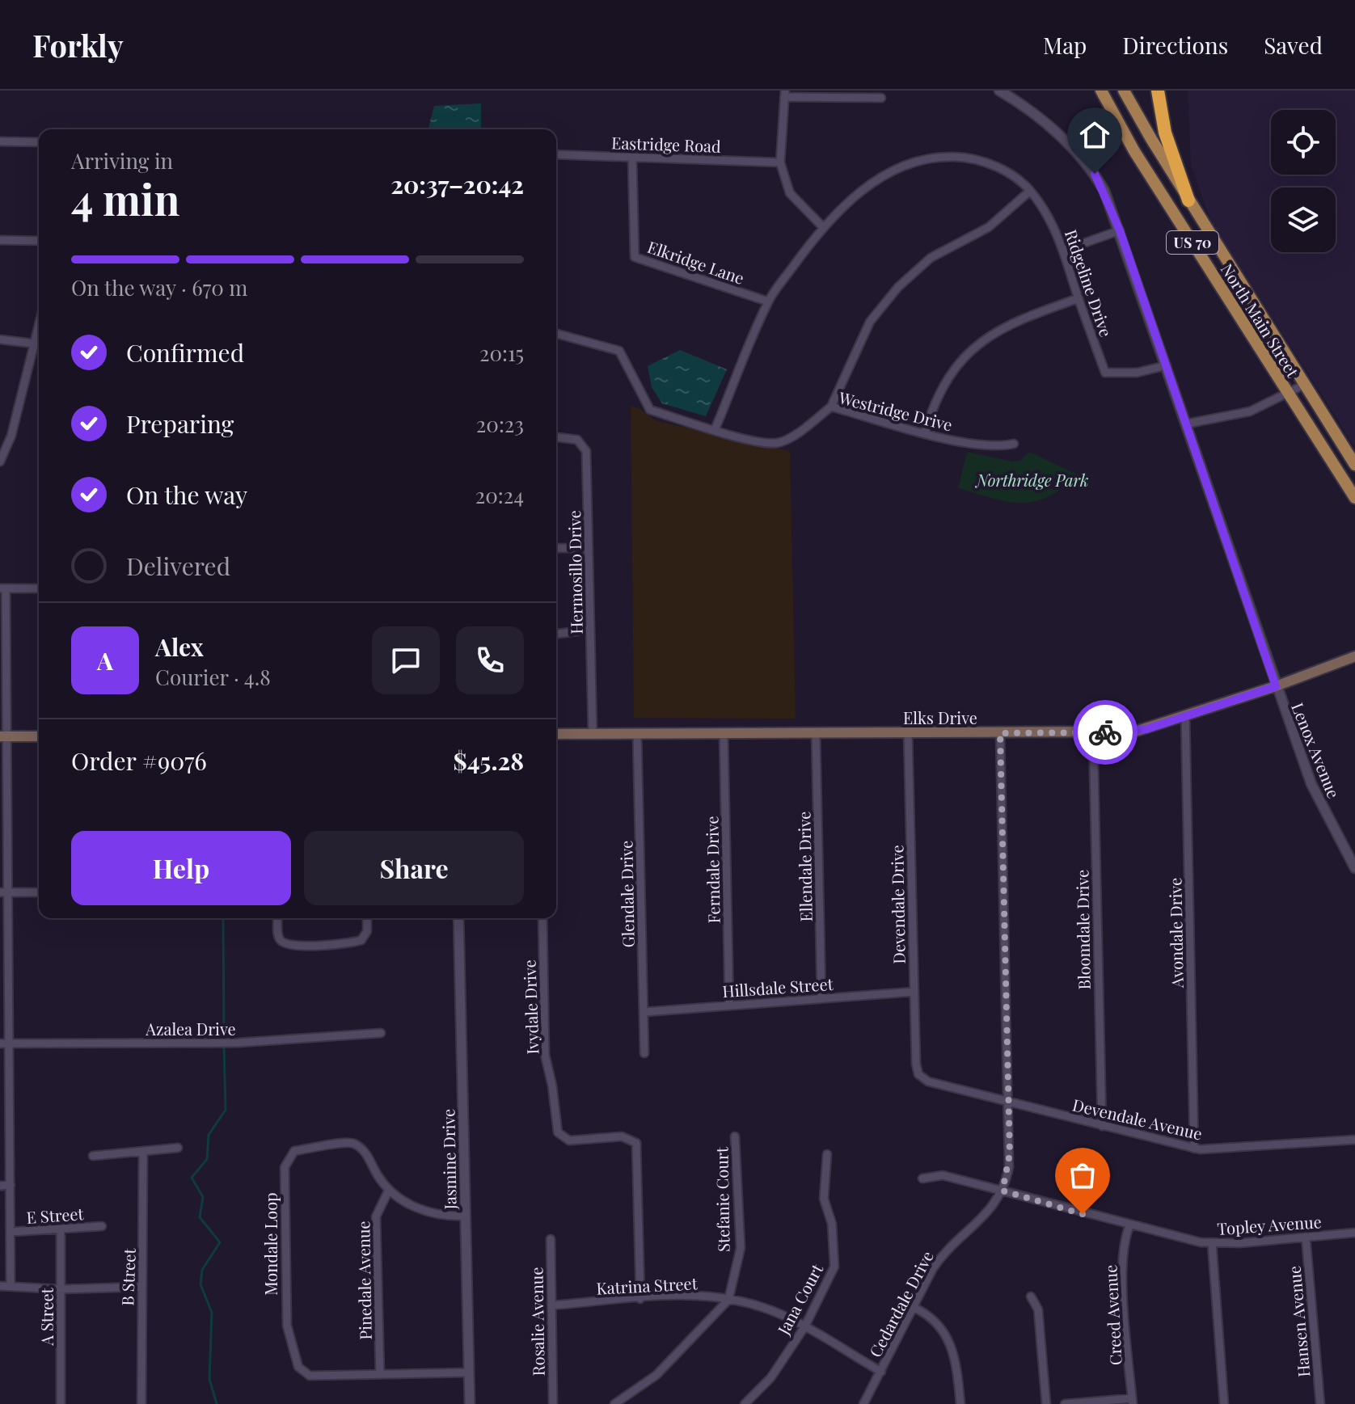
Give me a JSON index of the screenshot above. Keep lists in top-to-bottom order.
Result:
{
  "streets": {
    "main road": ["US 70", "North Main Street", "Elks Drive"],
    "street": [
      "Eastridge Road",
      "Elkridge Lane",
      "Ridgeline Drive",
      "Westridge Drive",
      "Hermosillo Drive",
      "Lenox Avenue",
      "Ellendale Drive",
      "Ferndale Drive",
      "Glendale Drive",
      "Devendale Drive",
      "Bloomdale Drive",
      "Avondale Drive",
      "Hillsdale Street",
      "Ivydale Drive",
      "Azalea Drive",
      "Devendale Avenue",
      "Jasmine Drive",
      "Stefanie Court",
      "E Street",
      "Topley Avenue",
      "Mondale Loop",
      "B Street",
      "Pinedale Avenue",
      "Katrina Street",
      "Jana Court",
      "Cedardale Drive",
      "Creed Avenue",
      "A Street",
      "Rosalie Avenue",
      "Hansen Avenue"
    ]
  },
  "crossings": [
    ["Eastridge Road", "Elkridge Lane"],
    ["Elkridge Lane", "Ridgeline Drive"],
    ["Ridgeline Drive", "Westridge Drive"],
    ["Ridgeline Drive", "Lenox Avenue"],
    ["Hermosillo Drive", "Elks Drive"],
    ["Elks Drive", "Lenox Avenue"],
    ["Elks Drive", "Ellendale Drive"],
    ["Elks Drive", "Ferndale Drive"],
    ["Elks Drive", "Glendale Drive"],
    ["Elks Drive", "Devendale Drive"],
    ["Elks Drive", "Bloomdale Drive"],
    ["Elks Drive", "Avondale Drive"],
    ["Elks Drive", "Cedardale Drive"],
    ["Ellendale Drive", "Hillsdale Street"],
    ["Ferndale Drive", "Hillsdale Street"],
    ["Glendale Drive", "Hillsdale Street"],
    ["Devendale Drive", "Hillsdale Street"],
    ["Devendale Drive", "Devendale Avenue"],
    ["Bloomdale Drive", "Devendale Avenue"],
    ["Avondale Drive", "Devendale Avenue"],
    ["Ivydale Drive", "Katrina Street"],
    ["Devendale Avenue", "Cedardale Drive"],
    ["Jasmine Drive", "Mondale Loop"],
    ["Stefanie Court", "Katrina Street"],
    ["E Street", "A Street"],
    ["Topley Avenue", "Cedardale Drive"],
    ["Topley Avenue", "Creed Avenue"],
    ["Topley Avenue", "Hansen Avenue"],
    ["Mondale Loop", "Pinedale Avenue"],
    ["Katrina Street", "Jana Court"],
    ["Katrina Street", "Cedardale Drive"],
    ["Katrina Street", "Rosalie Avenue"]
  ],
  "parks": ["Northridge Park"],
  "page": {
    "header": "Forkly",
    "nav": ["Map", "Directions", "Saved"],
    "heading": ["4 min", "Arriving in", "20:37–20:42"],
    "panel": [
      "Alex",
      "Courier · 4.8",
      "Order #9076",
      "$45.28"
    ],
    "bar": "On the way · 670 m",
    "list": [
      ["Confirmed", "20:15"],
      ["Preparing", "20:23"],
      ["On the way", "20:24"],
      "Delivered"
    ],
    "round": "A",
    "buttons": ["Help", "Share"]
  }
}
